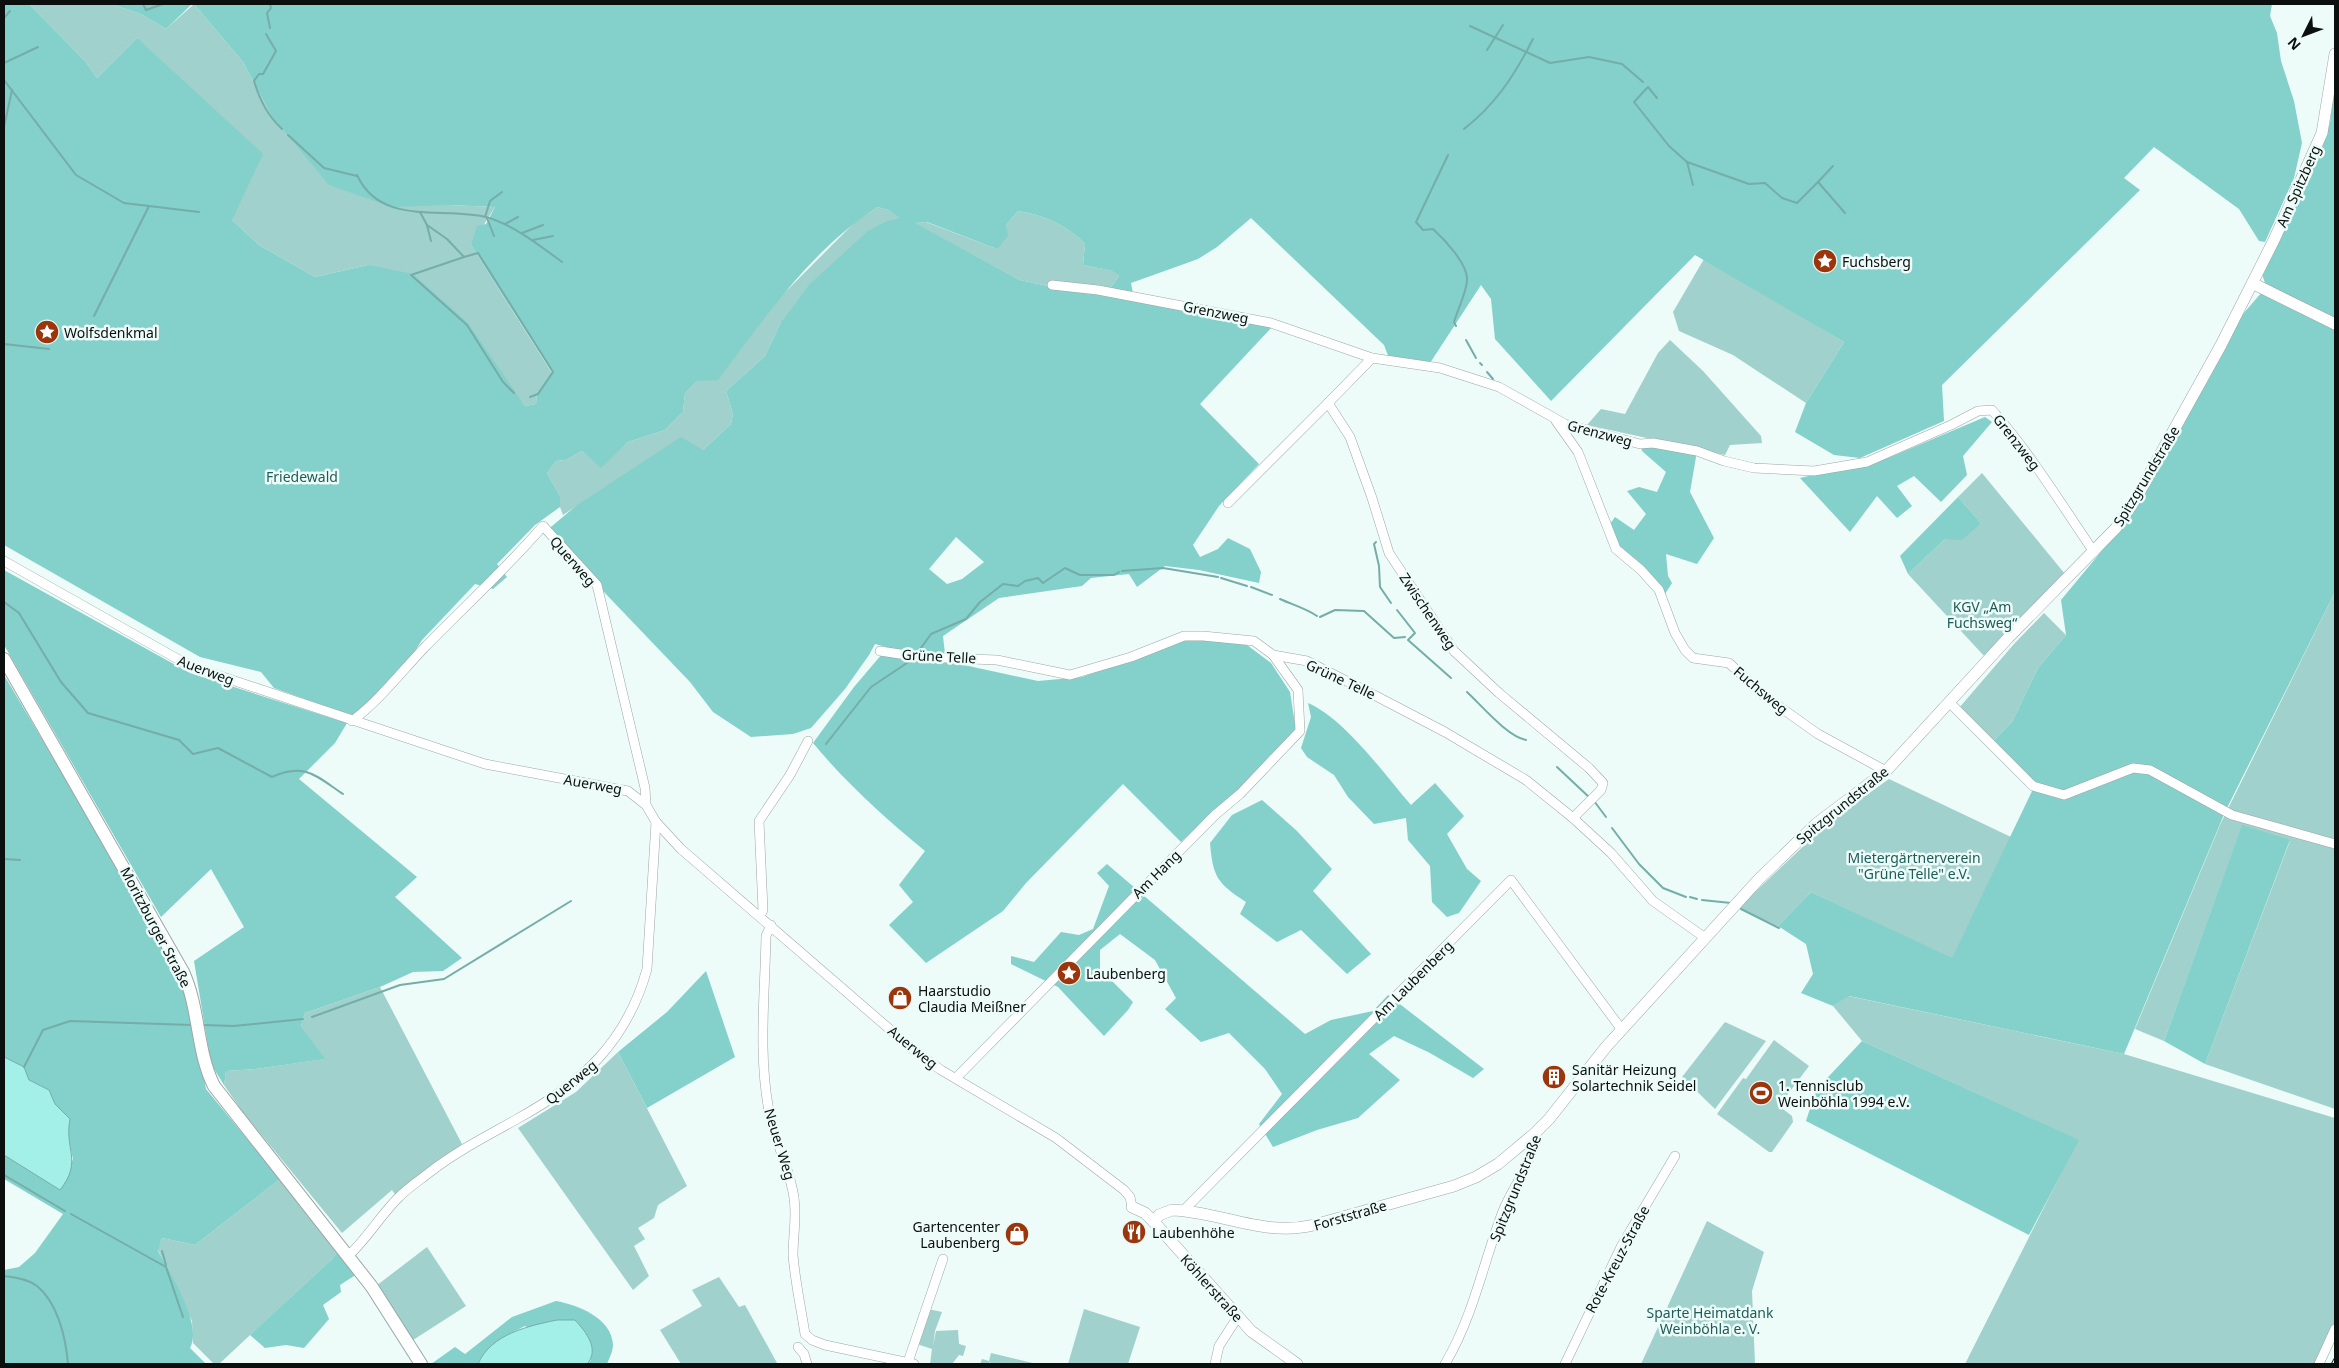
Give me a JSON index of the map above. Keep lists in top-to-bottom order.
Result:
{
  "streets": {
    "main road": ["Moritzburger Straße"],
    "street": [
      "Am Spitzberg",
      "Grenzweg",
      "Spitzgrundstraße",
      "Querweg",
      "Zwischenweg",
      "Grüne Telle",
      "Auerweg",
      "Fuchsweg",
      "Am Hang",
      "Am Laubenberg",
      "Neuer Weg",
      "Forststraße",
      "Rote-Kreuz-Straße",
      "Köhlerstraße"
    ]
  },
  "crossings": [
    ["Am Spitzberg", "Spitzgrundstraße"],
    ["Grenzweg", "Spitzgrundstraße"],
    ["Grenzweg", "Fuchsweg"],
    ["Spitzgrundstraße", "Grüne Telle"],
    ["Spitzgrundstraße", "Fuchsweg"],
    ["Spitzgrundstraße", "Am Laubenberg"],
    ["Spitzgrundstraße", "Forststraße"],
    ["Querweg", "Auerweg"],
    ["Querweg", "Moritzburger Straße"],
    ["Zwischenweg", "Grüne Telle"],
    ["Grüne Telle", "Am Hang"],
    ["Auerweg", "Am Hang"],
    ["Auerweg", "Neuer Weg"],
    ["Auerweg", "Köhlerstraße"],
    ["Am Laubenberg", "Forststraße"],
    ["Forststraße", "Köhlerstraße"]
  ],
  "parks": [
    "Friedewald",
    "KGV „Am Fuchsweg“",
    "Mietergärtnerverein \"Grüne Telle\" e.V.",
    "Sparte Heimatdank Weinböhla e. V."
  ],
  "places": {
    "place": ["Fuchsberg", "Wolfsdenkmal", "Laubenberg"],
    "shop": ["Haarstudio Claudia Meißner", "Gartencenter Laubenberg"],
    "building": ["Sanitär Heizung Solartechnik Seidel"],
    "sports": ["1. Tennisclub Weinböhla 1994 e.V."],
    "restaurant": ["Laubenhöhe"]
  },
  "north": "bottom left"
}
